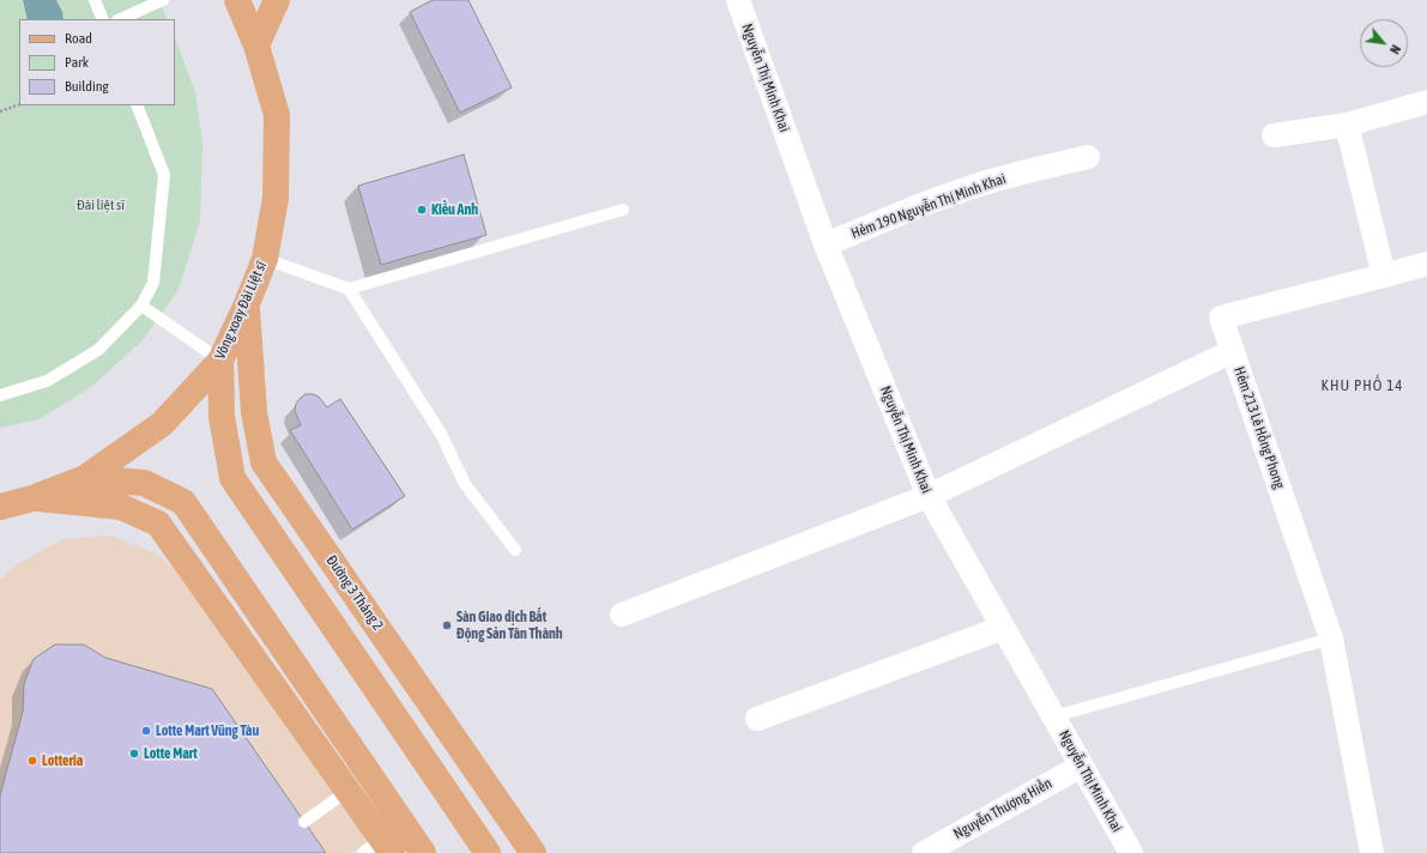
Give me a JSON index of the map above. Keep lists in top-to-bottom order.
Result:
{
  "streets": {
    "main road": ["Vòng xoay Đài Liệt sĩ", "Đường 3 Tháng 2"],
    "street": [
      "Nguyễn Thị Minh Khai",
      "Hẻm 190 Nguyễn Thị Minh Khai",
      "Hẻm 213 Lê Hồng Phong",
      "Nguyễn Thượng Hiền"
    ]
  },
  "crossings": [
    ["Nguyễn Thị Minh Khai", "Hẻm 190 Nguyễn Thị Minh Khai"],
    ["Nguyễn Thị Minh Khai", "Nguyễn Thượng Hiền"],
    ["Vòng xoay Đài Liệt sĩ", "Đường 3 Tháng 2"]
  ],
  "districts": ["KHU PHỐ 14"],
  "parks": ["Đài liệt sĩ"],
  "places": [
    "Kiều Anh",
    "Sàn Giao dịch Bất Động Sản Tân Thành",
    "Lotte Mart Vũng Tàu",
    "Lotte Mart",
    "Lotteria"
  ],
  "legend": ["Road", "Park", "Building"],
  "north": "bottom right"
}
